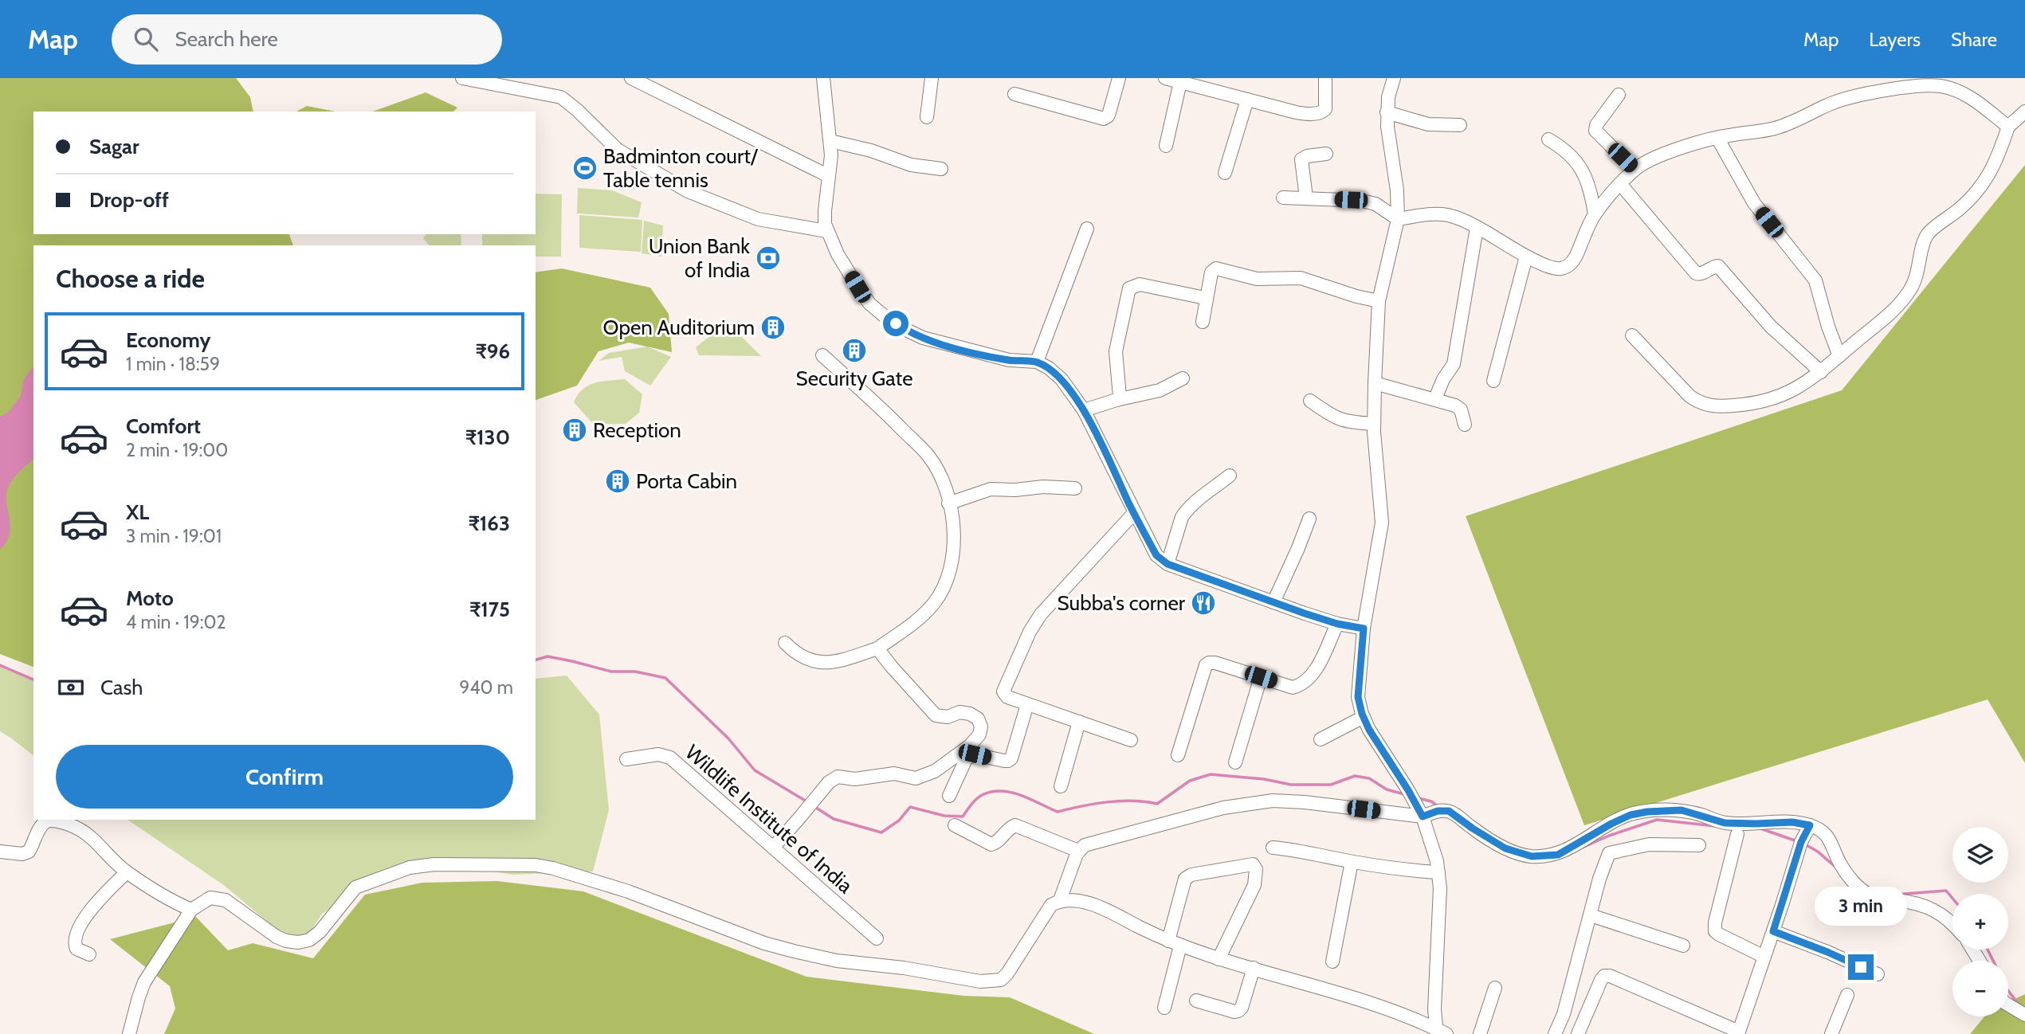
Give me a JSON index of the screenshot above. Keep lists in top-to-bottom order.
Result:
{
  "streets": {
    "street": ["Wildlife Institute of India"]
  },
  "places": {
    "sports": ["Badminton court/ Table tennis"],
    "bank": ["Union Bank of India"],
    "building": [
      "Open Auditorium",
      "Security Gate",
      "Reception",
      "Porta Cabin"
    ],
    "restaurant": ["Subba's corner"]
  },
  "page": {
    "header": "Map",
    "search": "Search here",
    "nav": ["Map", "Layers", "Share"],
    "banner": ["Sagar", "Drop-off"],
    "heading": "Choose a ride",
    "list": [
      {
        "name": "Economy",
        "note": "1 min · 18:59",
        "value": "₹96"
      },
      {
        "name": "Comfort",
        "note": "2 min · 19:00",
        "value": "₹130"
      },
      {
        "name": "XL",
        "note": "3 min · 19:01",
        "value": "₹163"
      },
      {
        "name": "Moto",
        "note": "4 min · 19:02",
        "value": "₹175"
      }
    ],
    "pay": ["Cash", "940 m"],
    "buttons": "Confirm",
    "map_buttons": ["+", "−"],
    "bubble": "3 min"
  }
}
